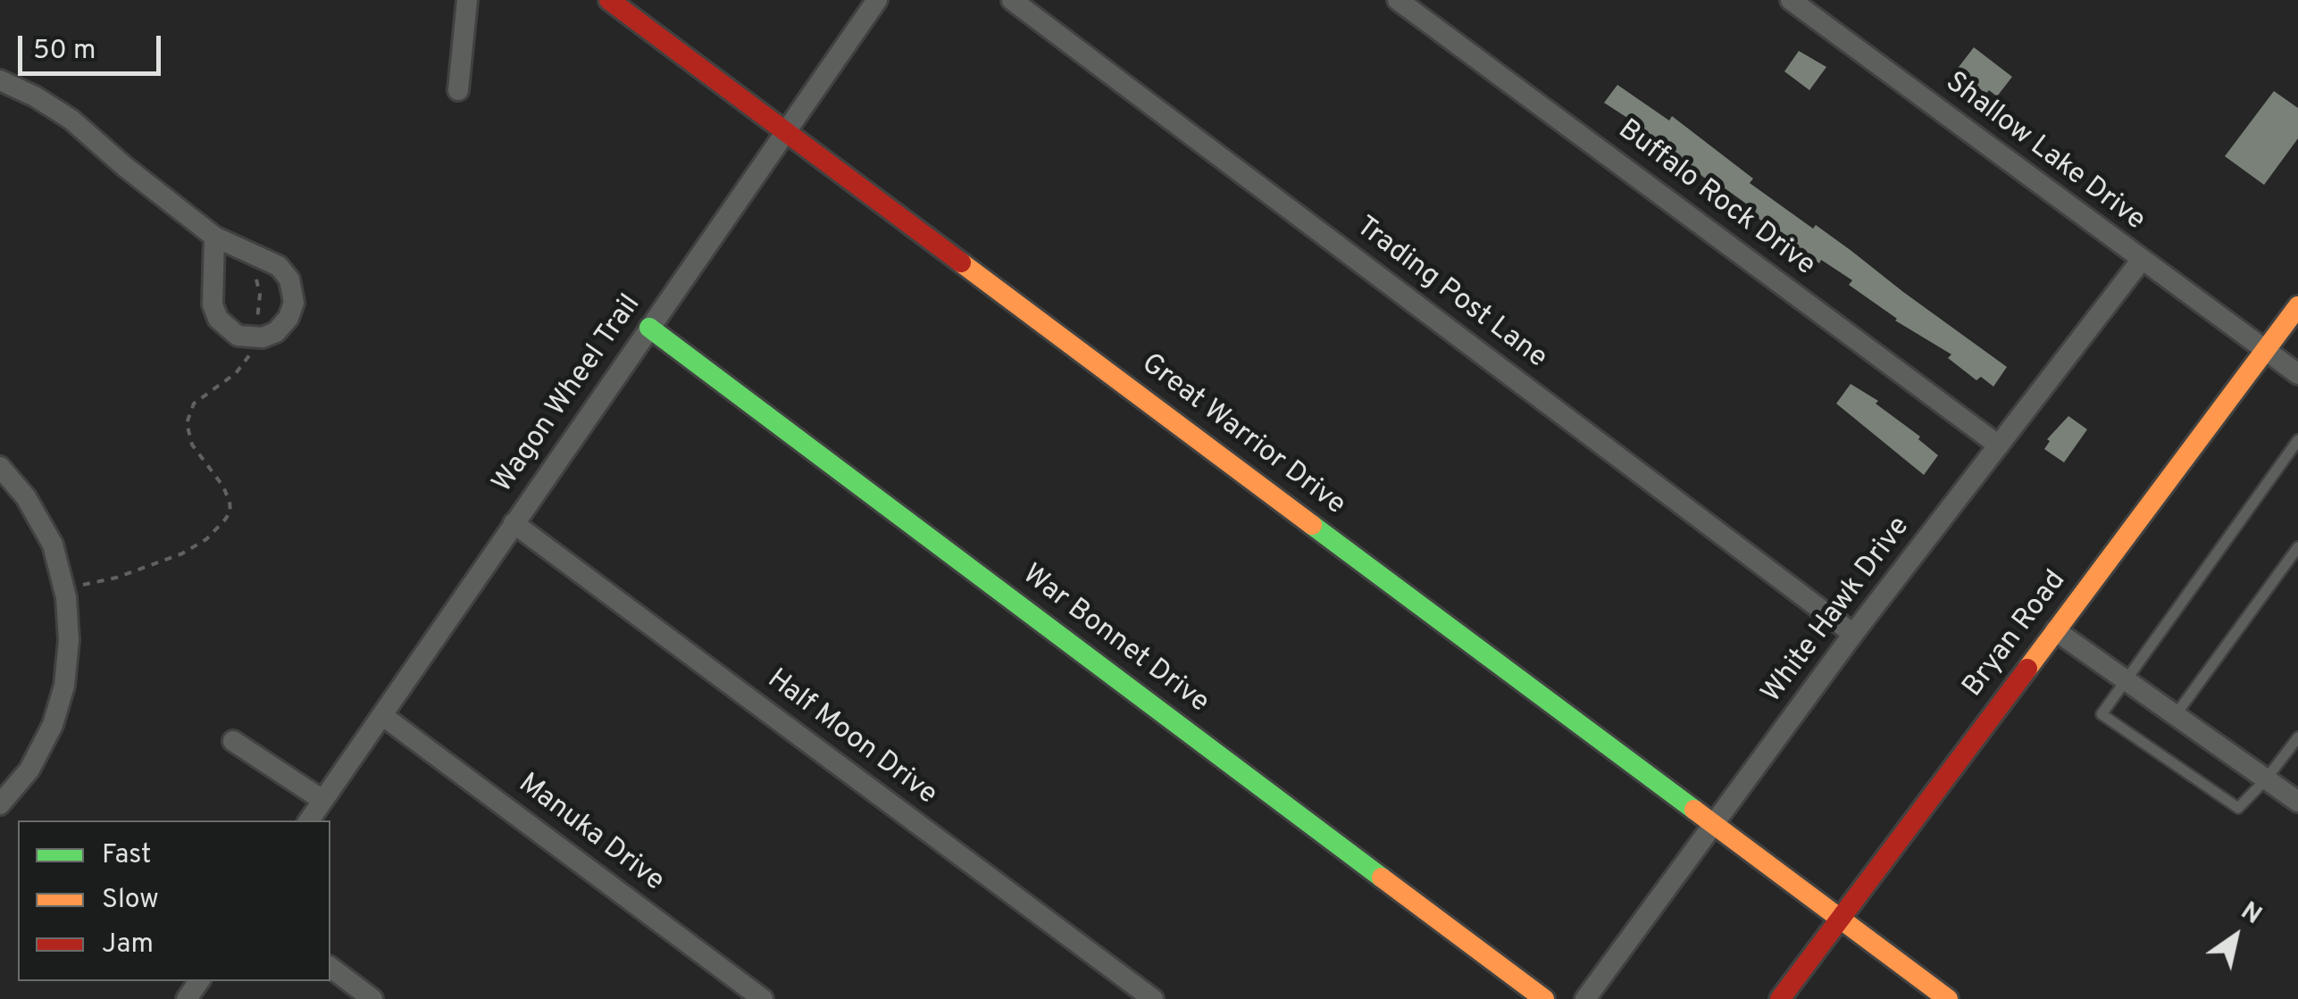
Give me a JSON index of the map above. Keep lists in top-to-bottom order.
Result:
{
  "streets": {
    "street": [
      "Shallow Lake Drive",
      "Buffalo Rock Drive",
      "Trading Post Lane",
      "Wagon Wheel Trail",
      "Great Warrior Drive",
      "White Hawk Drive",
      "Bryan Road",
      "War Bonnet Drive",
      "Half Moon Drive",
      "Manuka Drive"
    ]
  },
  "crossings": [
    ["Shallow Lake Drive", "White Hawk Drive"],
    ["Shallow Lake Drive", "Bryan Road"],
    ["Buffalo Rock Drive", "White Hawk Drive"],
    ["Trading Post Lane", "White Hawk Drive"],
    ["Wagon Wheel Trail", "Great Warrior Drive"],
    ["Wagon Wheel Trail", "War Bonnet Drive"],
    ["Wagon Wheel Trail", "Half Moon Drive"],
    ["Wagon Wheel Trail", "Manuka Drive"],
    ["Great Warrior Drive", "White Hawk Drive"],
    ["Great Warrior Drive", "Bryan Road"]
  ],
  "legend": ["Fast", "Slow", "Jam"],
  "scale_bar": "50 m",
  "north": "top right"
}
